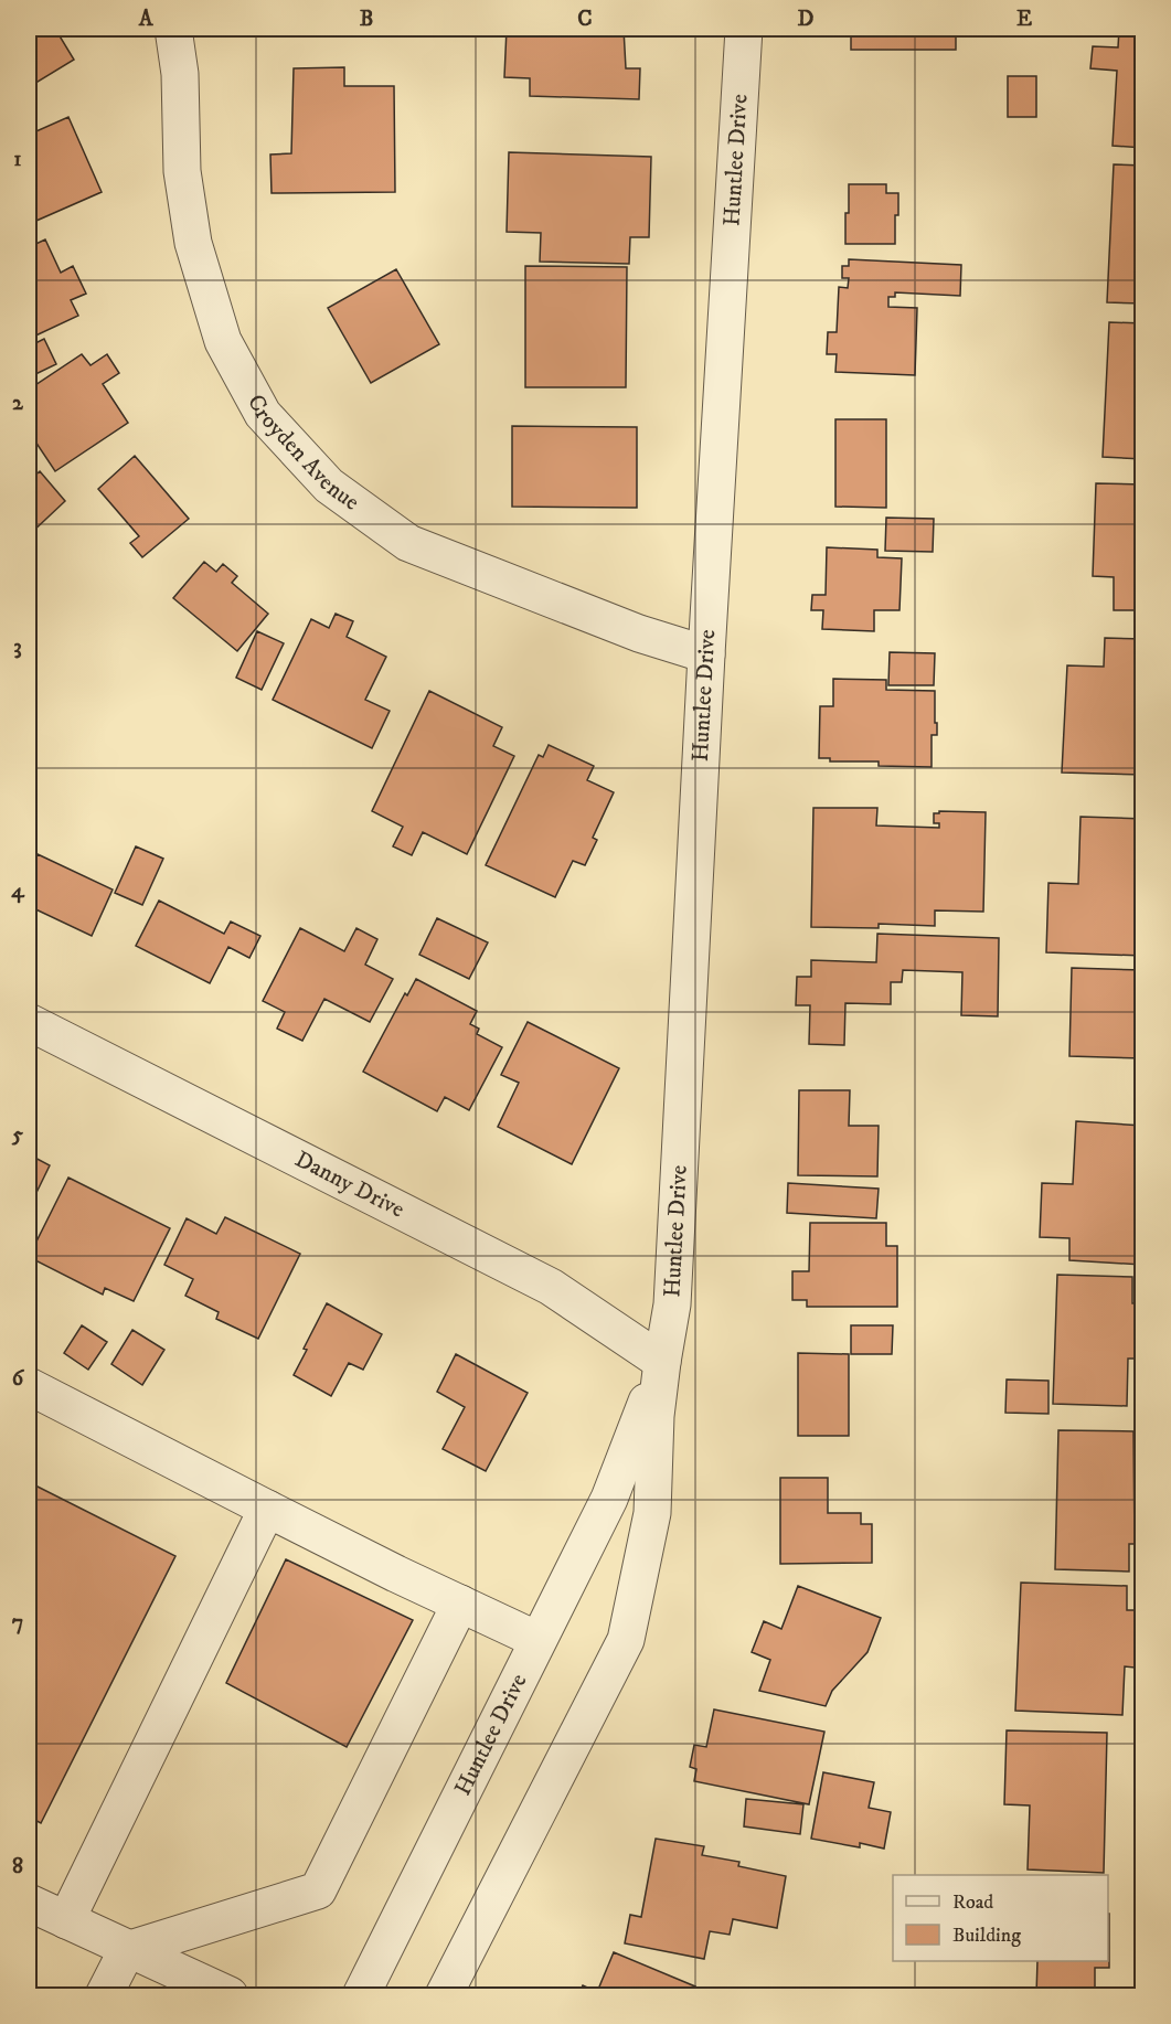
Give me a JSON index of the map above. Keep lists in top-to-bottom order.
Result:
{
  "streets": {
    "street": ["Huntlee Drive", "Croyden Avenue", "Danny Drive"]
  },
  "crossings": [
    ["Huntlee Drive", "Croyden Avenue"],
    ["Huntlee Drive", "Danny Drive"]
  ],
  "legend": ["Road", "Building"],
  "grid": {
    "columns": [
      "A",
      "B",
      "C",
      "D",
      "E"
    ],
    "rows": [
      "1",
      "2",
      "3",
      "4",
      "5",
      "6",
      "7",
      "8"
    ]
  }
}
